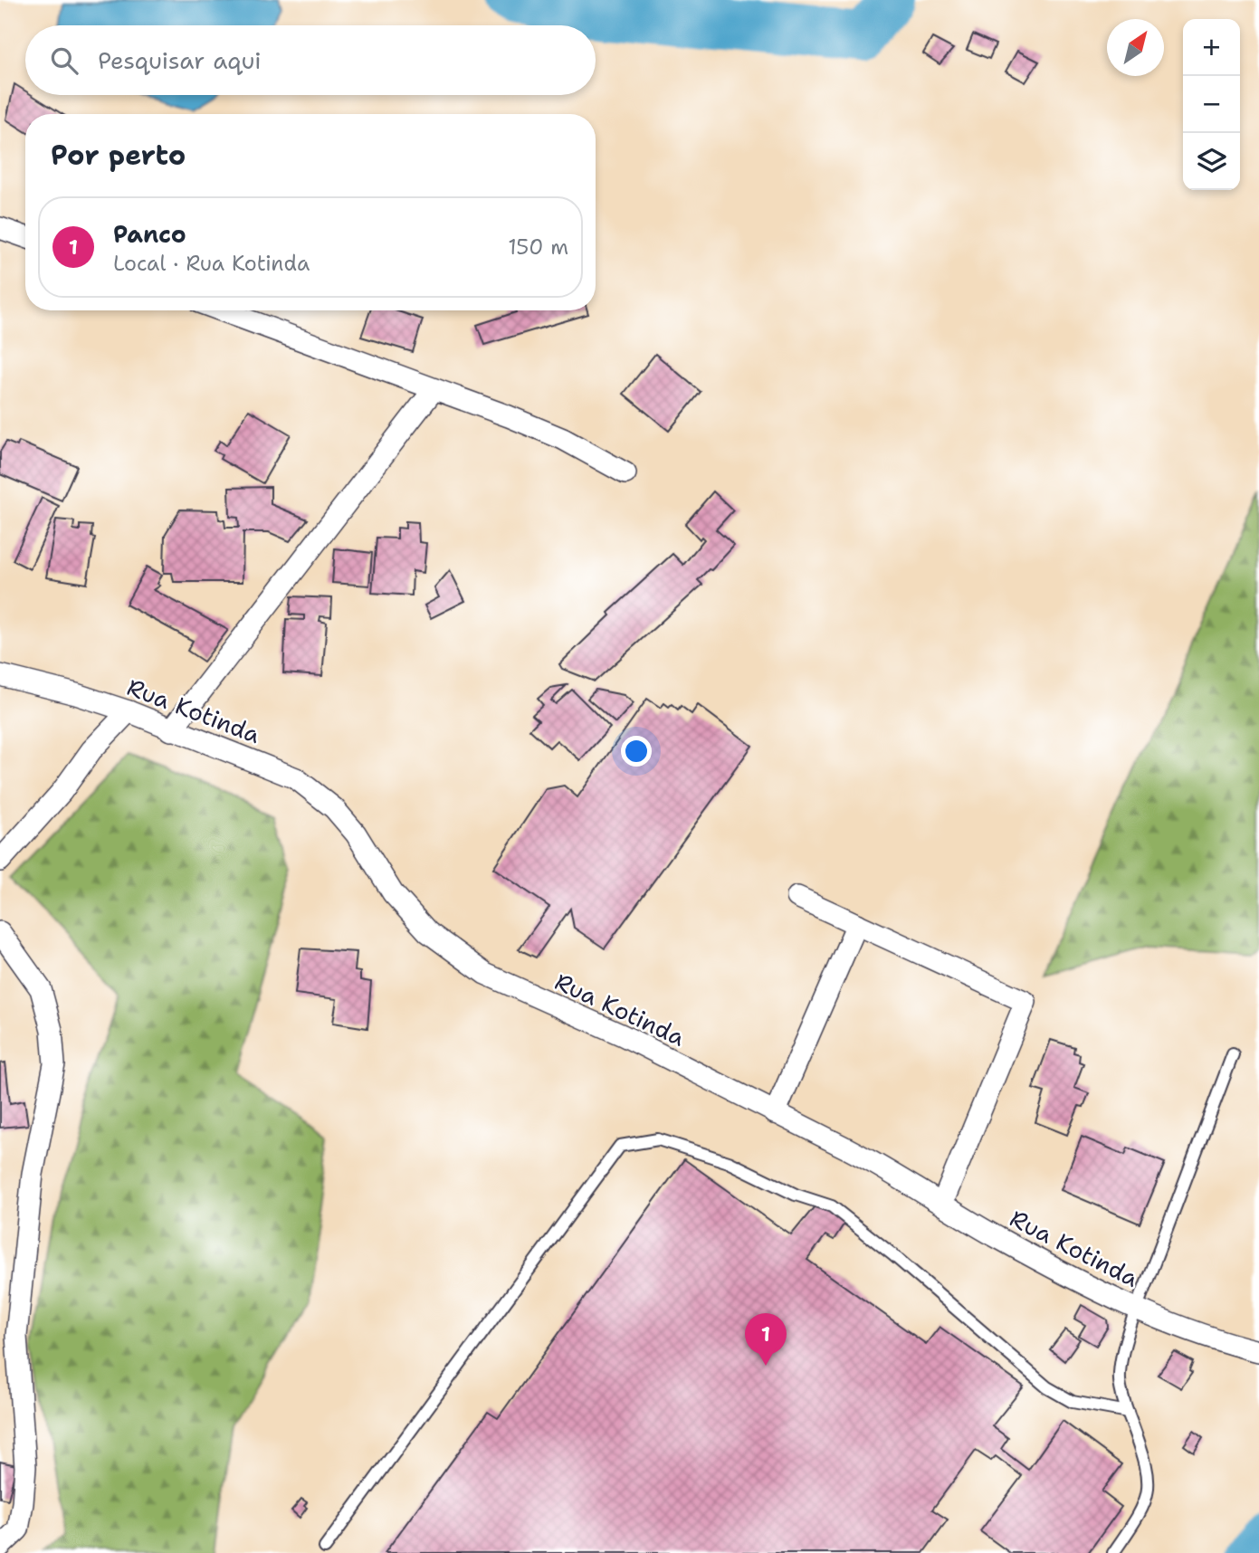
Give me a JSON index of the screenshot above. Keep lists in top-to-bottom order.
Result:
{
  "streets": {
    "street": ["Rua Kotinda"]
  },
  "north": "top right",
  "page": {
    "map_buttons": ["+", "−"],
    "search": "Pesquisar aqui",
    "heading": "Por perto",
    "list": [
      {
        "mark": "1",
        "name": "Panco",
        "note": "Local · Rua Kotinda",
        "value": "150 m"
      }
    ],
    "pins": "1"
  }
}
